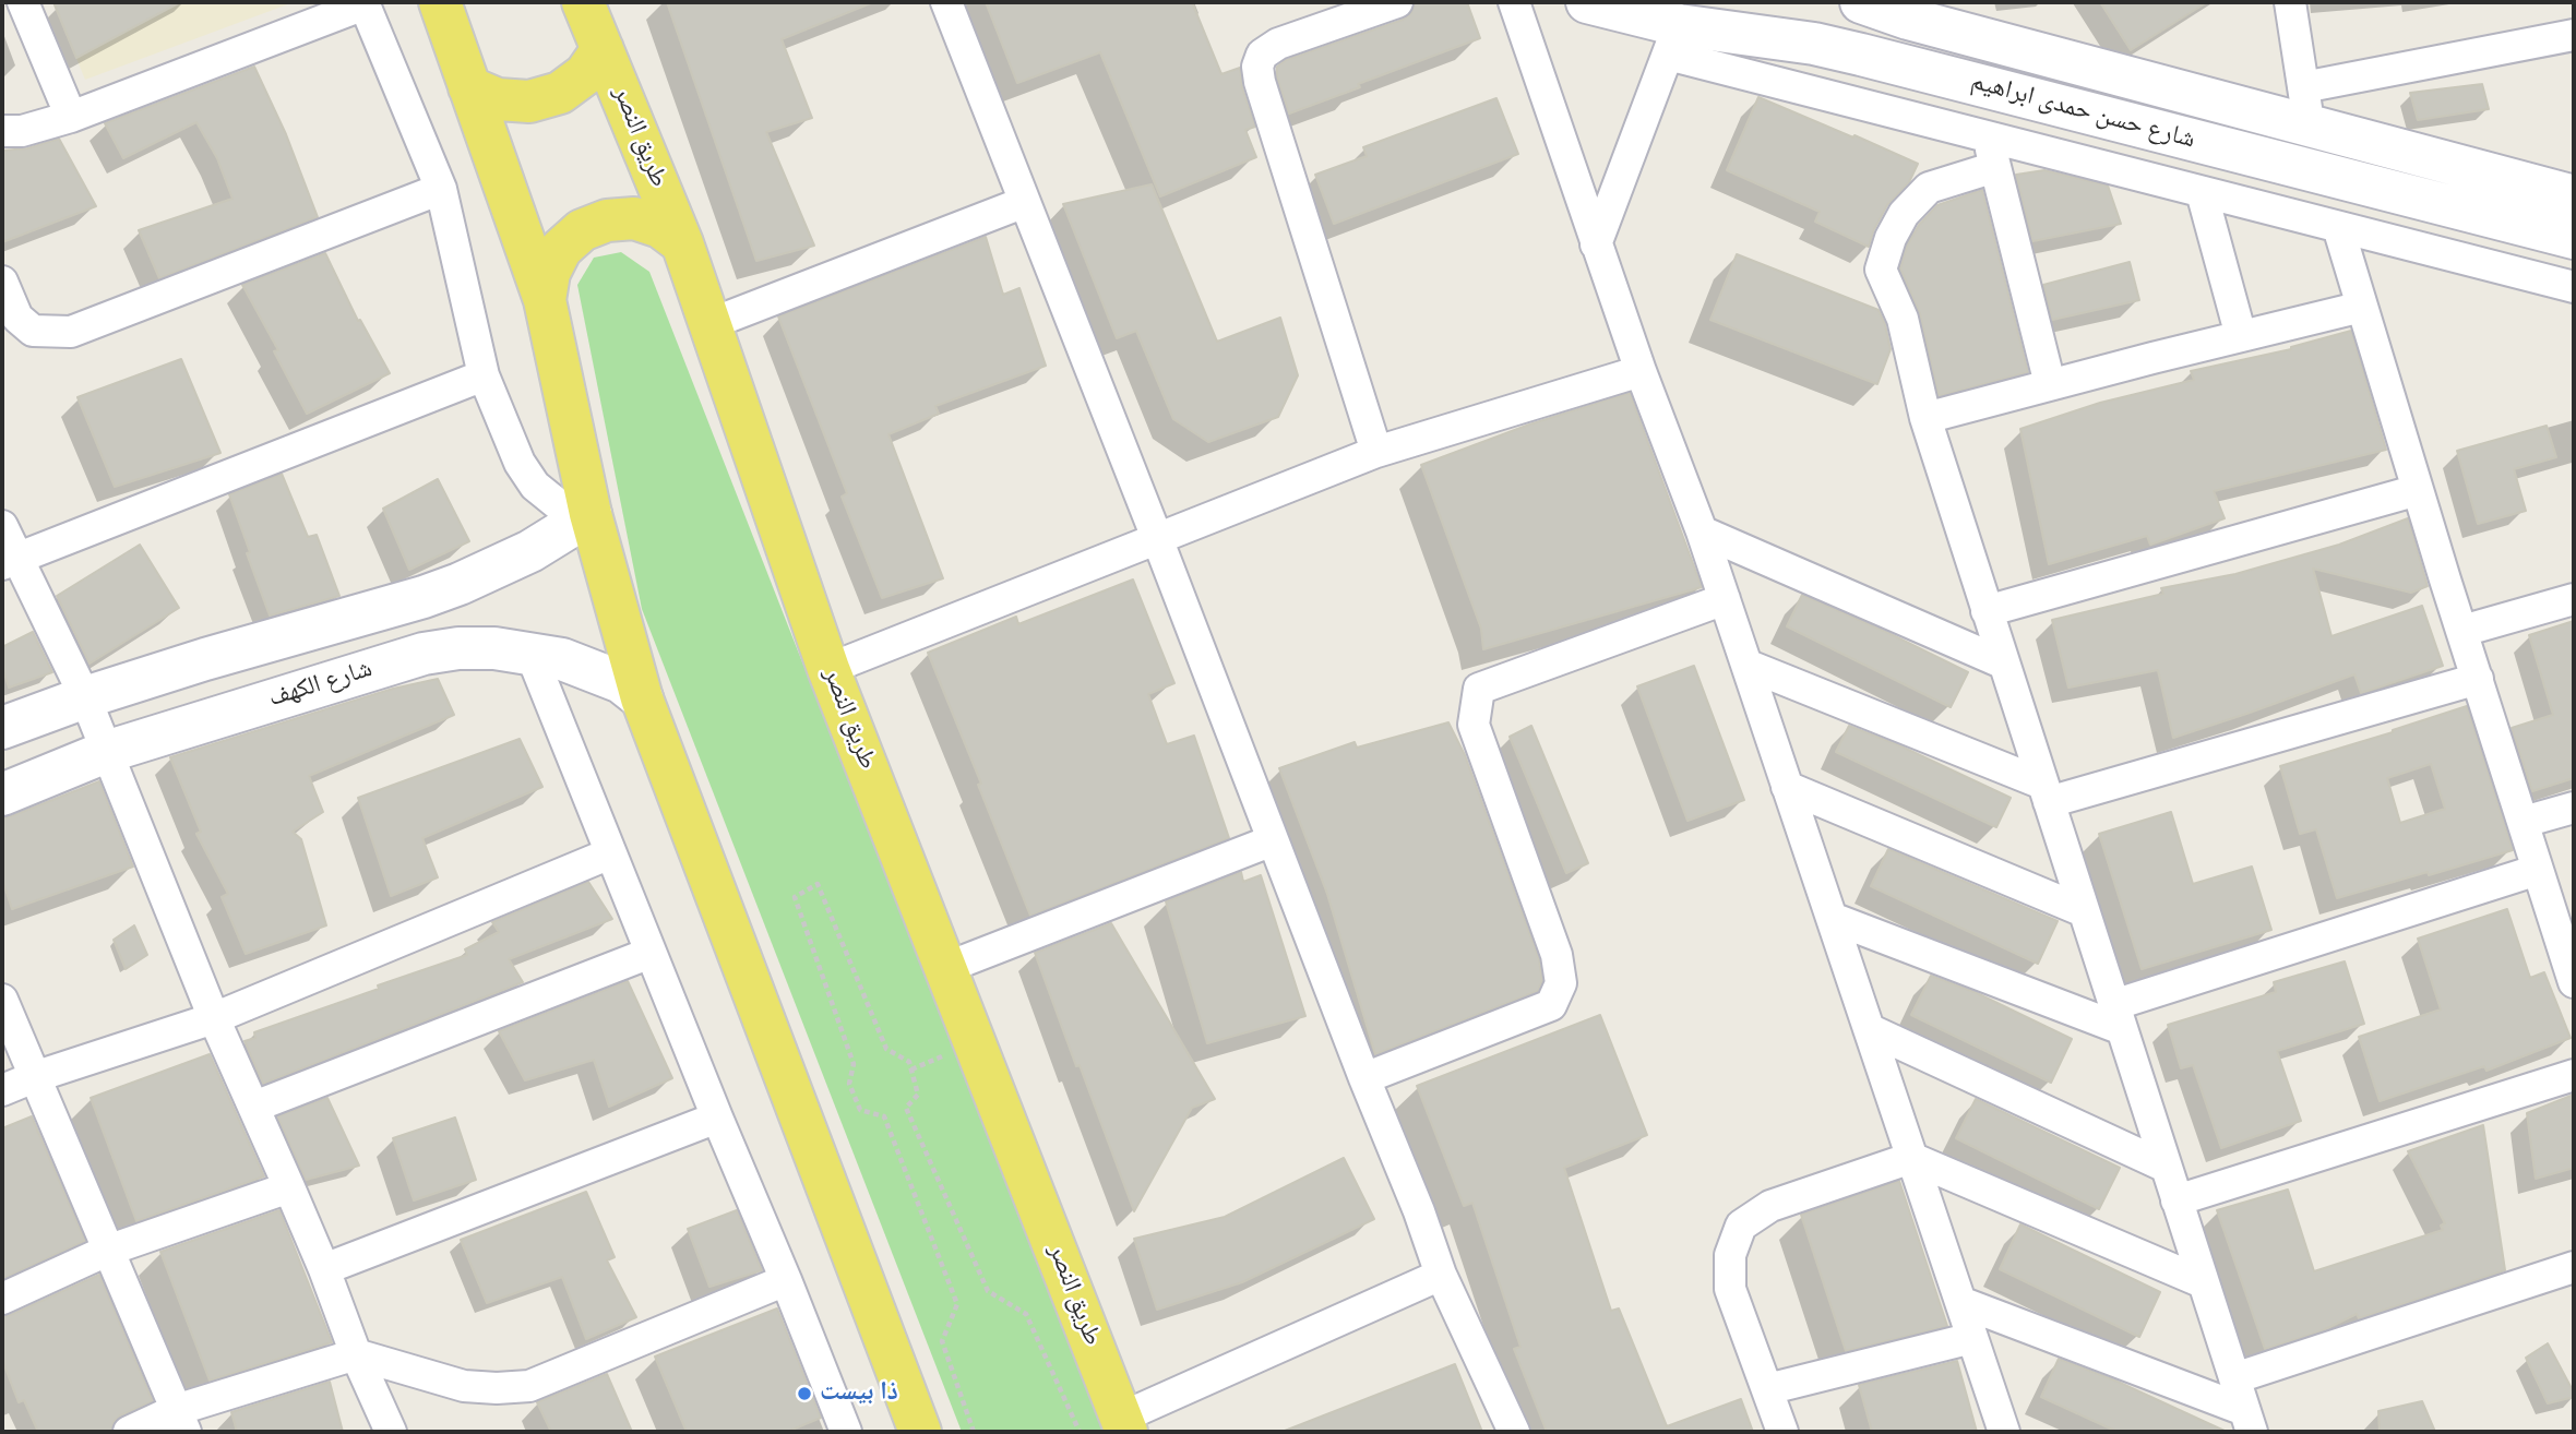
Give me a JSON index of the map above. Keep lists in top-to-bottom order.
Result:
{
  "streets": {
    "main road": ["شارع حسن حمدى ابراهيم", "طريق النصر", "شارع الكهف"]
  },
  "places": ["ذا بيست"]
}
